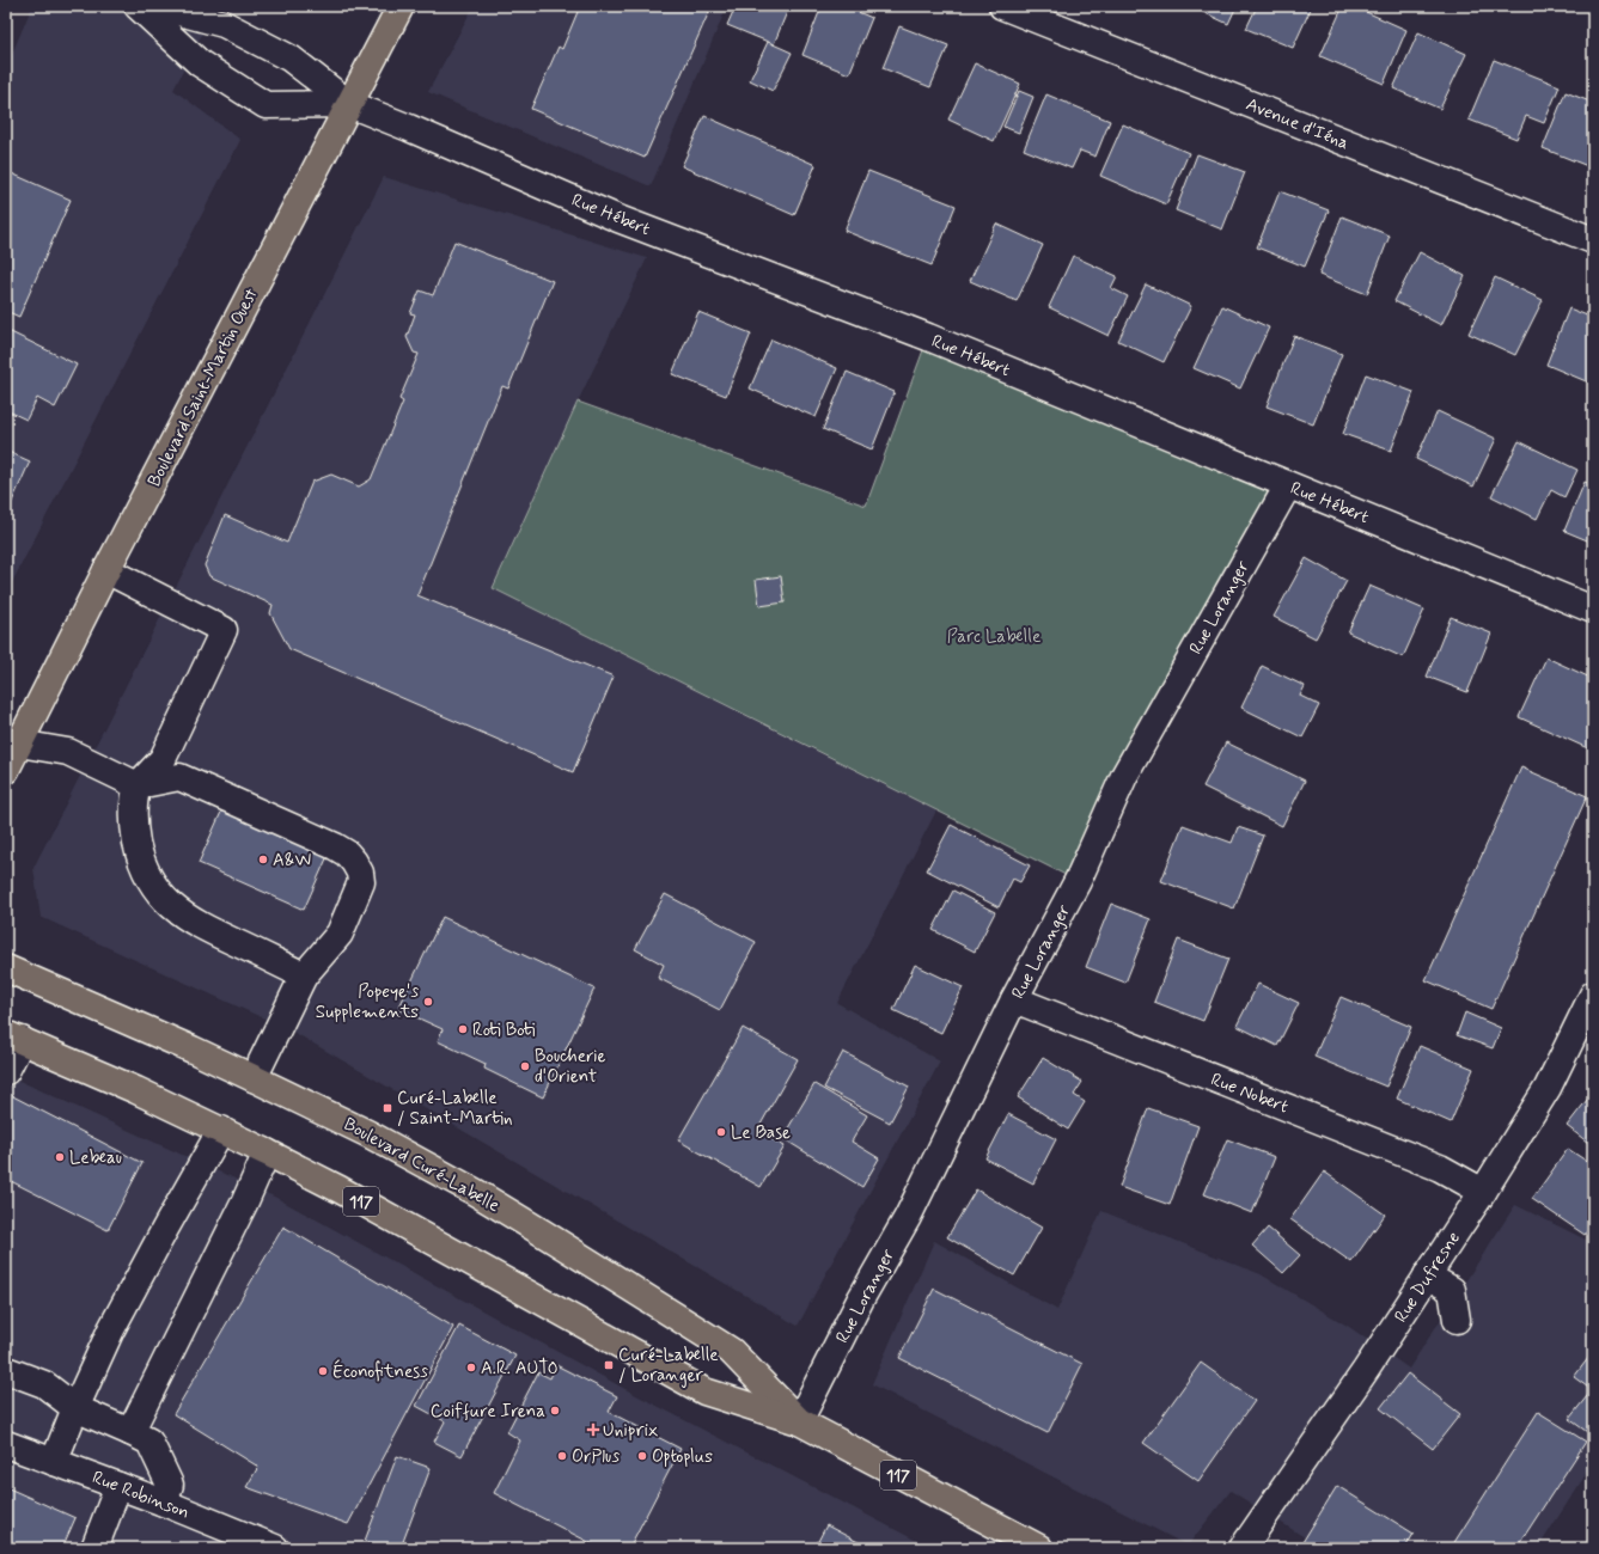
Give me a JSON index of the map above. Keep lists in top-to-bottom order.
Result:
{
  "streets": {
    "main road": ["Boulevard Saint-Martin Ouest", "Boulevard Curé-Labelle", "117"],
    "street": [
      "Avenue d'Iéna",
      "Rue Hébert",
      "Rue Loranger",
      "Rue Nobert",
      "Rue Dufresne",
      "Rue Robinson"
    ]
  },
  "crossings": [
    ["Rue Hébert", "Boulevard Saint-Martin Ouest"],
    ["Rue Hébert", "Rue Loranger"],
    ["Rue Loranger", "Rue Nobert"],
    ["Rue Loranger", "Boulevard Curé-Labelle"],
    ["Rue Nobert", "Rue Dufresne"]
  ],
  "parks": ["Parc Labelle"],
  "places": {
    "other": [
      "A&W",
      "Popeye's Supplements",
      "Roti Boti",
      "Boucherie d'Orient",
      "Le Base",
      "Lebeau",
      "A.R. AUTO",
      "Éconofitness",
      "Coiffure Irena",
      "OrPlus",
      "Optoplus"
    ],
    "transit": ["Curé-Labelle / Saint-Martin", "Curé-Labelle / Loranger"],
    "health": ["Uniprix"]
  }
}
